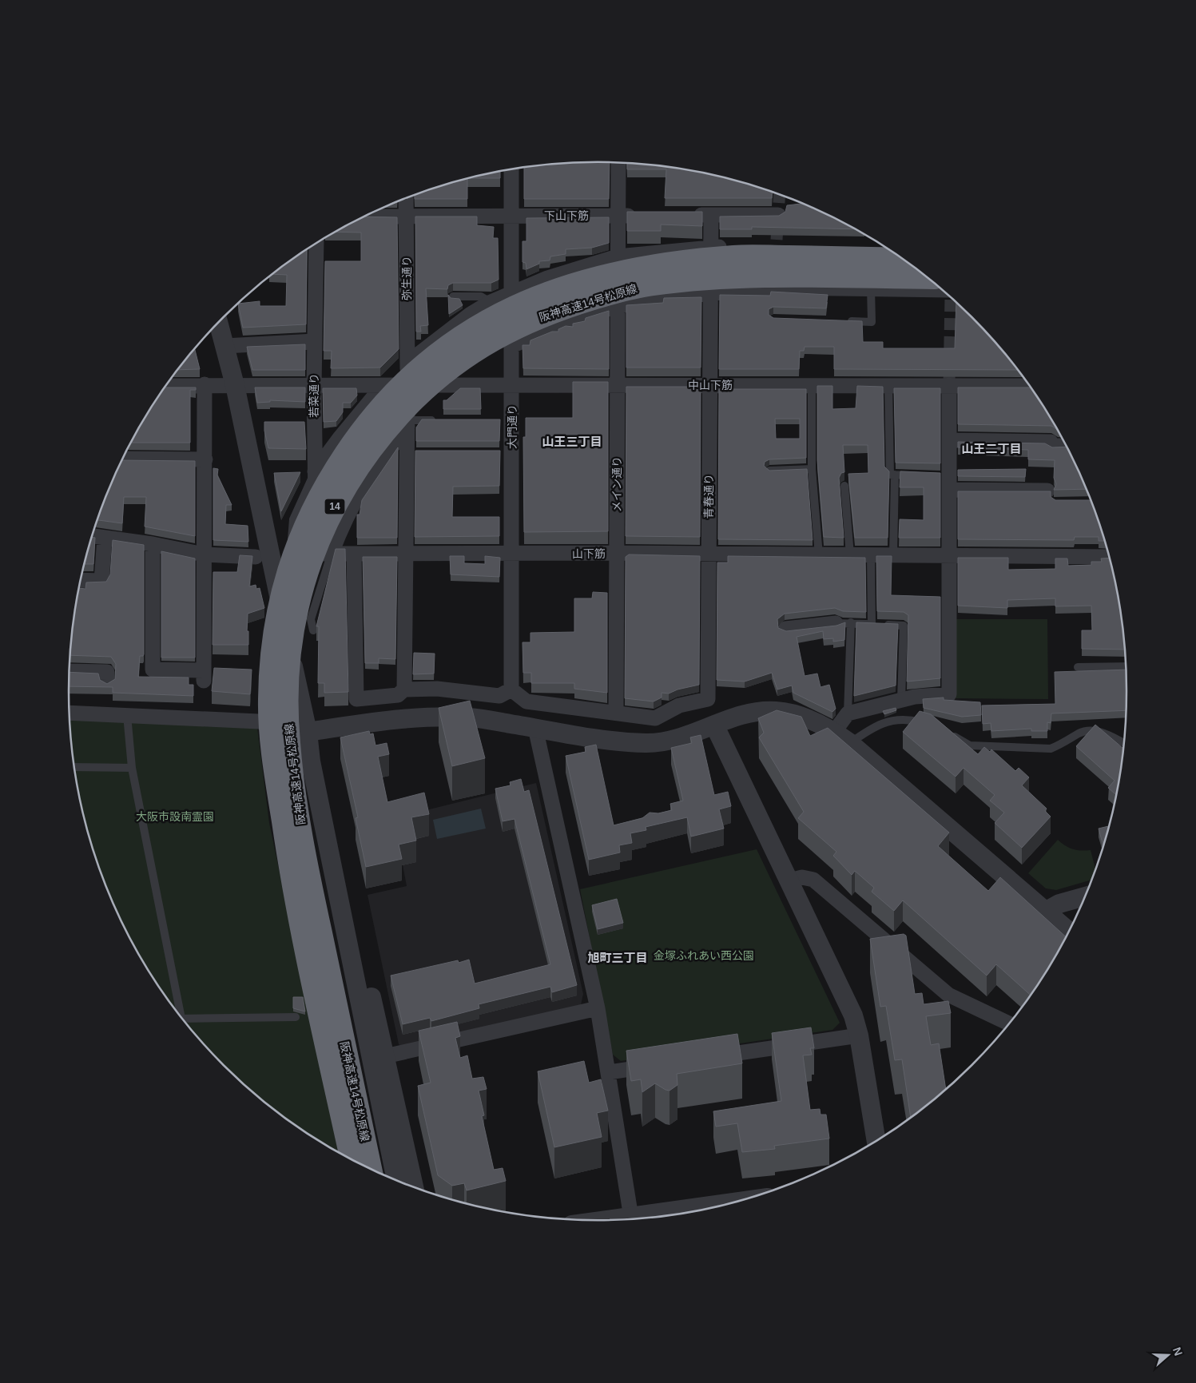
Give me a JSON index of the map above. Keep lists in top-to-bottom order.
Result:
{
  "streets": {
    "highway": ["阪神高速14号松原線", "14"],
    "street": [
      "下山下筋",
      "弥生通り",
      "中山下筋",
      "若菜通り",
      "大門通り",
      "メイン通り",
      "青春通り",
      "山下筋"
    ]
  },
  "crossings": [
    ["下山下筋", "弥生通り"],
    ["下山下筋", "大門通り"],
    ["下山下筋", "メイン通り"],
    ["弥生通り", "中山下筋"],
    ["弥生通り", "山下筋"],
    ["中山下筋", "若菜通り"],
    ["中山下筋", "大門通り"],
    ["中山下筋", "メイン通り"],
    ["中山下筋", "青春通り"],
    ["若菜通り", "山下筋"],
    ["大門通り", "山下筋"],
    ["メイン通り", "青春通り"],
    ["メイン通り", "山下筋"],
    ["青春通り", "山下筋"]
  ],
  "districts": ["山王三丁目", "山王二丁目", "旭町三丁目"],
  "parks": ["大阪市設南霊園", "金塚ふれあい西公園"],
  "north": "right"
}
